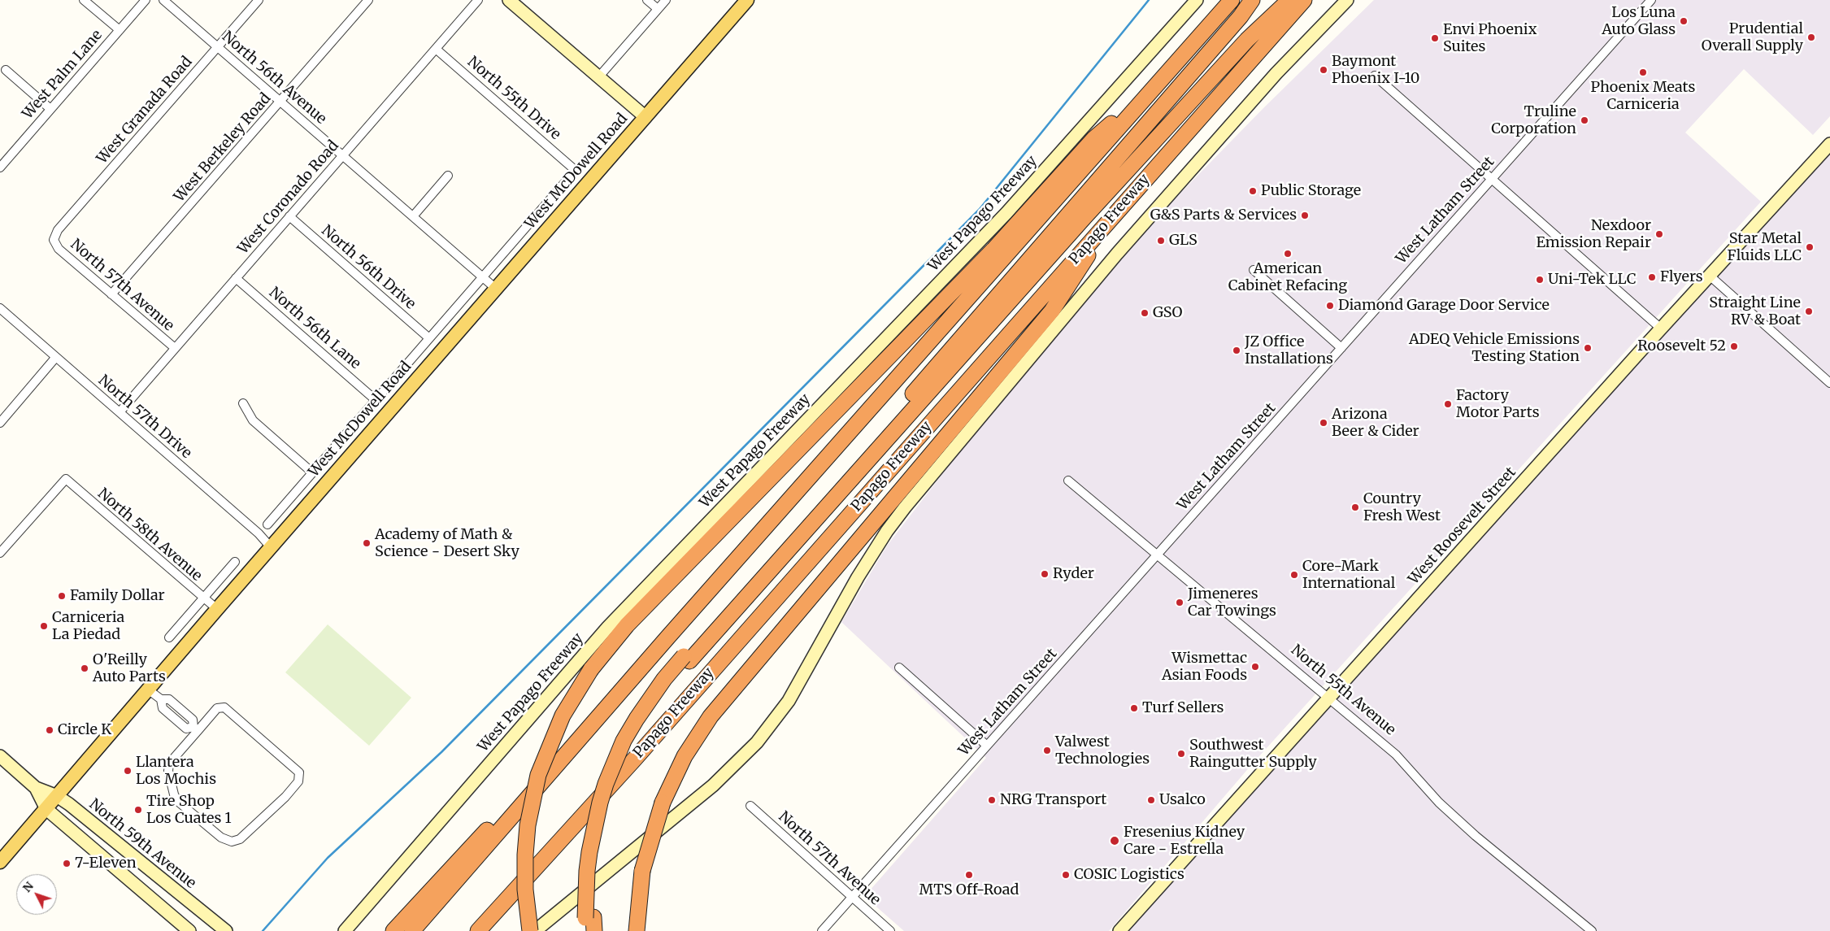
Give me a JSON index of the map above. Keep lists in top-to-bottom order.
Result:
{
  "streets": {
    "highway": ["Papago Freeway"],
    "main road": [
      "West McDowell Road",
      "West Papago Freeway",
      "West Roosevelt Street",
      "North 59th Avenue"
    ],
    "street": [
      "West Palm Lane",
      "North 56th Avenue",
      "North 55th Drive",
      "West Granada Road",
      "West Berkeley Road",
      "West Coronado Road",
      "West Latham Street",
      "North 56th Drive",
      "North 57th Avenue",
      "North 56th Lane",
      "North 57th Drive",
      "North 58th Avenue",
      "North 55th Avenue"
    ]
  },
  "crossings": [
    ["North 56th Avenue", "West Granada Road"],
    ["North 56th Avenue", "West Berkeley Road"],
    ["North 56th Avenue", "West McDowell Road"],
    ["North 56th Avenue", "West Coronado Road"],
    ["North 55th Drive", "West McDowell Road"],
    ["North 55th Drive", "West Coronado Road"],
    ["West Granada Road", "North 57th Avenue"],
    ["West Berkeley Road", "North 57th Avenue"],
    ["West McDowell Road", "North 56th Drive"],
    ["West McDowell Road", "North 56th Lane"],
    ["West McDowell Road", "North 57th Drive"],
    ["West McDowell Road", "North 58th Avenue"],
    ["West McDowell Road", "North 59th Avenue"],
    ["West Coronado Road", "North 56th Drive"],
    ["West Coronado Road", "North 57th Avenue"],
    ["West Coronado Road", "North 56th Lane"],
    ["West Coronado Road", "North 57th Drive"],
    ["West Latham Street", "North 57th Avenue"],
    ["West Latham Street", "North 55th Avenue"],
    ["West Roosevelt Street", "North 55th Avenue"]
  ],
  "places": [
    "Los Luna Auto Glass",
    "Prudential Overall Supply",
    "Envi Phoenix Suites",
    "Baymont Phoenix I-10",
    "Phoenix Meats Carniceria",
    "Truline Corporation",
    "Public Storage",
    "G&S Parts & Services",
    "Nexdoor Emission Repair",
    "GLS",
    "Star Metal Fluids LLC",
    "American Cabinet Refacing",
    "Flyers",
    "Uni-Tek LLC",
    "Diamond Garage Door Service",
    "Straight Line RV & Boat",
    "GSO",
    "Roosevelt 52",
    "ADEQ Vehicle Emissions Testing Station",
    "JZ Office Installations",
    "Factory Motor Parts",
    "Arizona Beer & Cider",
    "Country Fresh West",
    "Academy of Math & Science - Desert Sky",
    "Ryder",
    "Core-Mark International",
    "Family Dollar",
    "Jimeneres Car Towings",
    "Carniceria La Piedad",
    "Wismettac Asian Foods",
    "O'Reilly Auto Parts",
    "Turf Sellers",
    "Circle K",
    "Valwest Technologies",
    "Southwest Raingutter Supply",
    "Llantera Los Mochis",
    "NRG Transport",
    "Usalco",
    "Tire Shop Los Cuates 1",
    "Fresenius Kidney Care - Estrella",
    "7-Eleven",
    "MTS Off-Road",
    "COSIC Logistics"
  ],
  "north": "top left"
}
